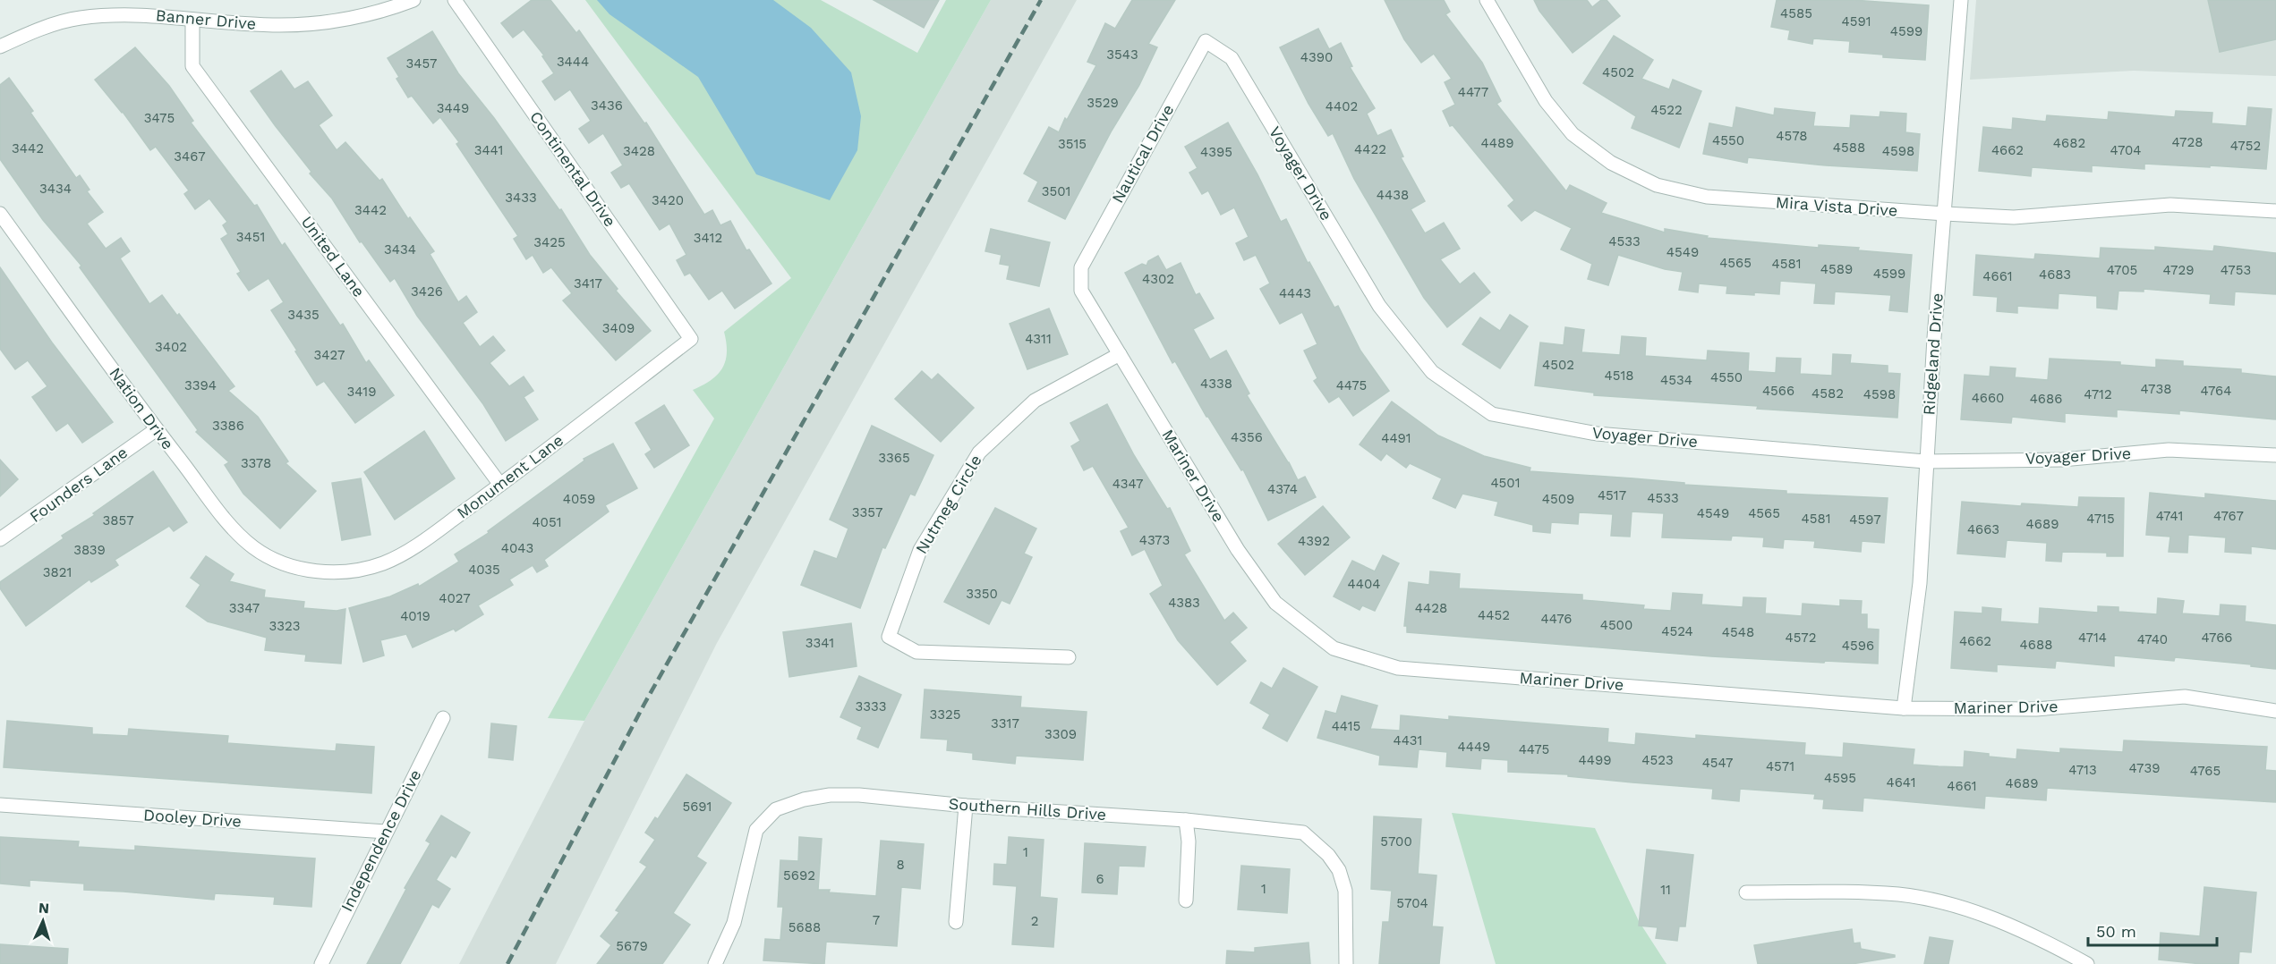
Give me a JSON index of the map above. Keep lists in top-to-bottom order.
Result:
{
  "streets": {
    "street": [
      "Banner Drive",
      "Nautical Drive",
      "Continental Drive",
      "Voyager Drive",
      "Mira Vista Drive",
      "United Lane",
      "Ridgeland Drive",
      "Nation Drive",
      "Mariner Drive",
      "Monument Lane",
      "Founders Lane",
      "Nutmeg Circle",
      "Southern Hills Drive",
      "Dooley Drive",
      "Independence Drive"
    ]
  },
  "crossings": [
    ["Banner Drive", "United Lane"],
    ["Nautical Drive", "Voyager Drive"],
    ["Nautical Drive", "Mariner Drive"],
    ["Continental Drive", "Monument Lane"],
    ["Voyager Drive", "Ridgeland Drive"],
    ["Mira Vista Drive", "Ridgeland Drive"],
    ["United Lane", "Monument Lane"],
    ["Ridgeland Drive", "Mariner Drive"],
    ["Nation Drive", "Monument Lane"],
    ["Nation Drive", "Founders Lane"],
    ["Mariner Drive", "Nutmeg Circle"],
    ["Dooley Drive", "Independence Drive"]
  ],
  "house_numbers": [
    "4585",
    "4591",
    "4599",
    "3543",
    "4390",
    "3444",
    "3457",
    "4502",
    "4477",
    "3529",
    "3436",
    "4402",
    "3449",
    "4522",
    "3475",
    "4578",
    "4550",
    "4728",
    "4489",
    "4682",
    "3515",
    "4752",
    "4588",
    "3442",
    "4422",
    "3441",
    "4662",
    "4704",
    "3428",
    "4598",
    "4395",
    "3467",
    "3434",
    "3501",
    "4438",
    "3433",
    "3420",
    "3442",
    "3451",
    "3412",
    "4533",
    "3425",
    "3434",
    "4549",
    "4565",
    "4581",
    "4589",
    "4705",
    "4729",
    "4753",
    "4599",
    "4683",
    "4661",
    "4302",
    "3417",
    "3426",
    "4443",
    "3435",
    "3409",
    "4311",
    "3402",
    "3427",
    "4502",
    "4518",
    "4550",
    "4534",
    "4338",
    "3394",
    "4475",
    "4738",
    "4566",
    "4764",
    "3419",
    "4582",
    "4598",
    "4712",
    "4660",
    "4686",
    "3386",
    "4356",
    "4491",
    "3365",
    "3378",
    "4501",
    "4347",
    "4374",
    "4517",
    "4533",
    "4059",
    "4509",
    "3357",
    "4549",
    "4565",
    "4741",
    "4767",
    "4581",
    "4715",
    "4597",
    "3857",
    "4051",
    "4689",
    "4663",
    "4373",
    "4392",
    "4043",
    "3839",
    "4035",
    "3821",
    "4404",
    "3350",
    "4027",
    "4383",
    "3347",
    "4428",
    "4452",
    "4019",
    "4476",
    "4500",
    "3323",
    "4524",
    "4548",
    "4572",
    "4714",
    "4766",
    "4740",
    "4662",
    "3341",
    "4688",
    "4596",
    "3333",
    "3325",
    "3317",
    "4415",
    "3309",
    "4431",
    "4449",
    "4475",
    "4499",
    "4523",
    "4547",
    "4571",
    "4739",
    "4713",
    "4765",
    "4595",
    "4641",
    "4689",
    "4661",
    "5691",
    "5700",
    "1",
    "8",
    "5692",
    "6",
    "1",
    "11",
    "5704",
    "7",
    "2",
    "5688",
    "5679"
  ],
  "scale_bar": "50 m",
  "north": "top"
}
